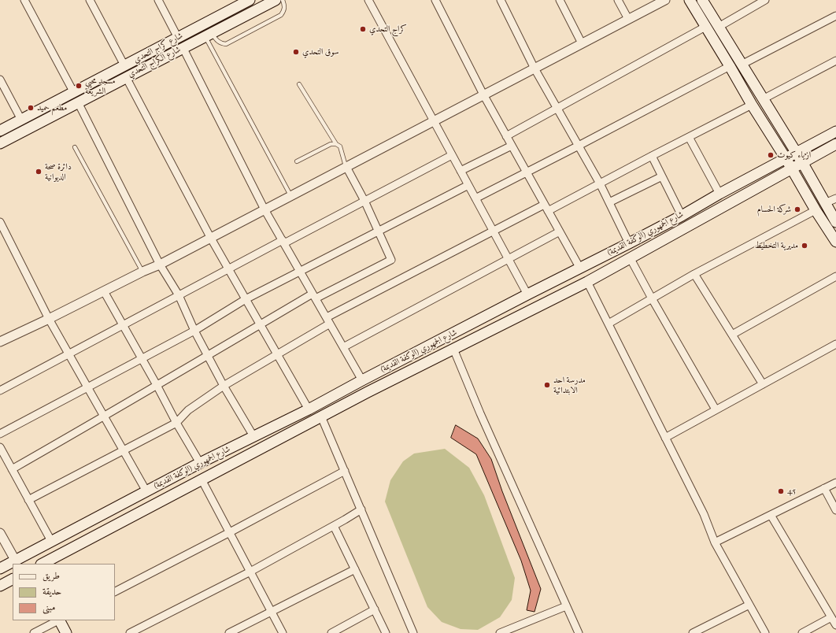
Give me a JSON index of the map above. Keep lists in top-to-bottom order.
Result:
{
  "streets": {
    "main road": ["شارع كراج التحدي", "شارع الكراج التحدي", "شارع الجمهوري (الوكفة القديمة)"]
  },
  "places": [
    "كراج التحدي",
    "سوق التحدي",
    "مسجد محيي الشريعة",
    "مطعم حميد",
    "ازياء كيوت",
    "دائرة صحة الديوانية",
    "شركة الحسام",
    "مديرية التخطيط",
    "مدرسة احد الابتدائية",
    "45"
  ],
  "legend": ["طريق", "حديقة", "مبنى"]
}
